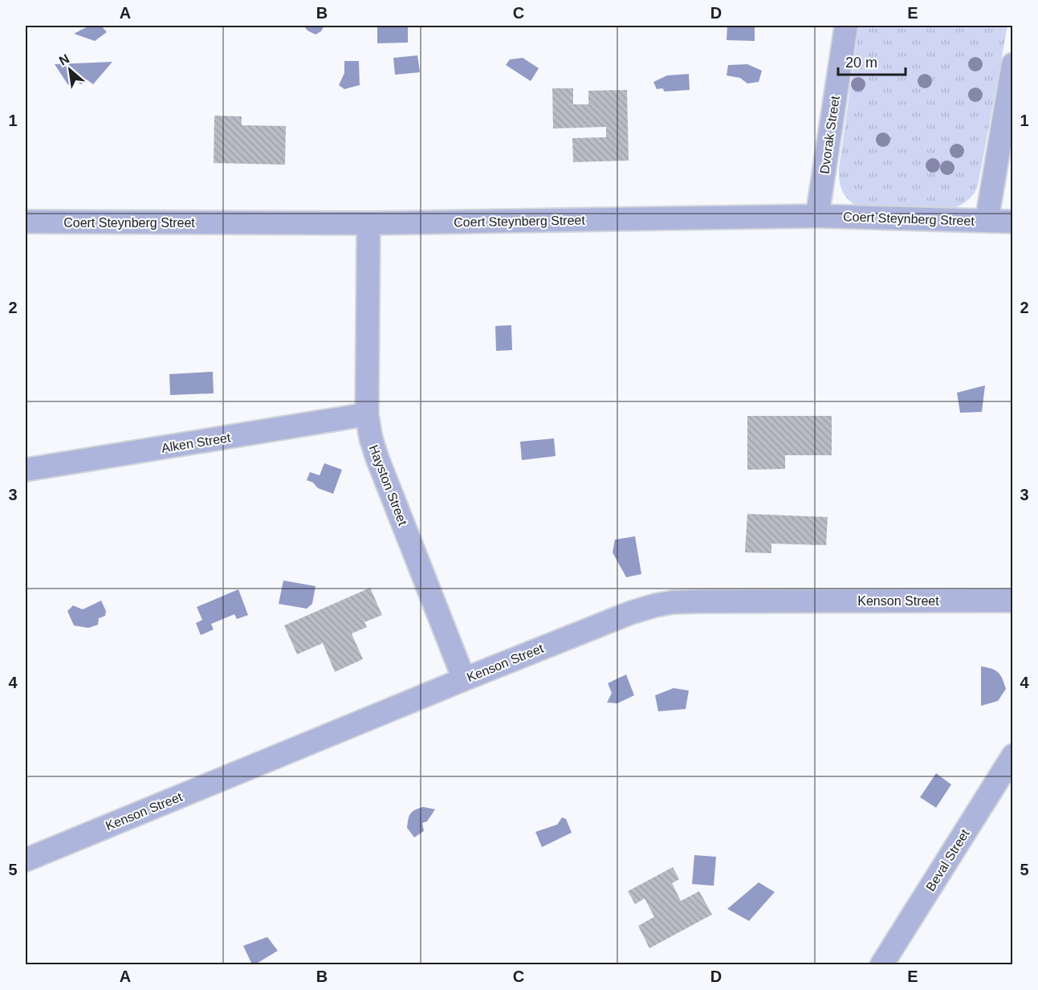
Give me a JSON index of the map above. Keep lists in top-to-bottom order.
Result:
{
  "streets": {
    "street": [
      "Dvorak Street",
      "Coert Steynberg Street",
      "Alken Street",
      "Hayston Street",
      "Kenson Street",
      "Beval Street"
    ]
  },
  "crossings": [
    ["Dvorak Street", "Coert Steynberg Street"],
    ["Coert Steynberg Street", "Hayston Street"],
    ["Alken Street", "Hayston Street"],
    ["Hayston Street", "Kenson Street"]
  ],
  "scale_bar": "20 m",
  "north": "top left",
  "grid": {
    "columns": [
      "A",
      "B",
      "C",
      "D",
      "E"
    ],
    "rows": [
      "1",
      "2",
      "3",
      "4",
      "5"
    ]
  }
}
